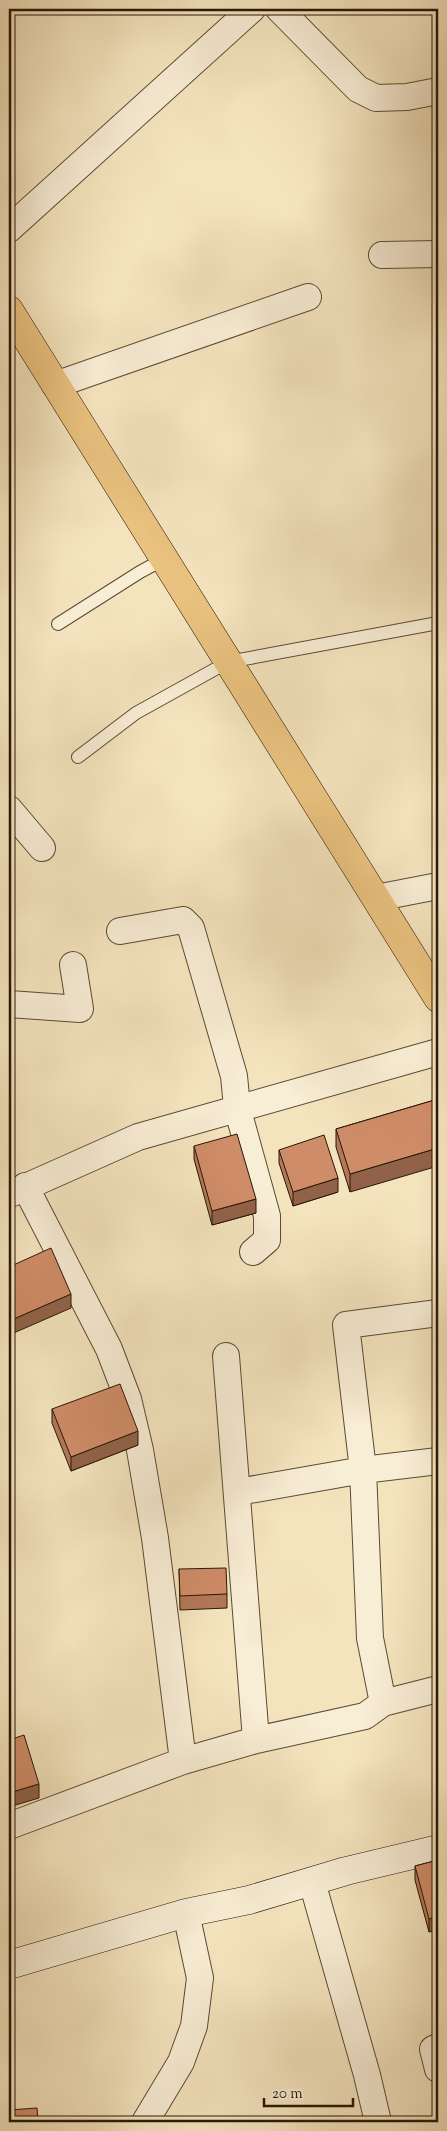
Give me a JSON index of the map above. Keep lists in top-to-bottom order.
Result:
{
  "scale_bar": "20 m"
}
